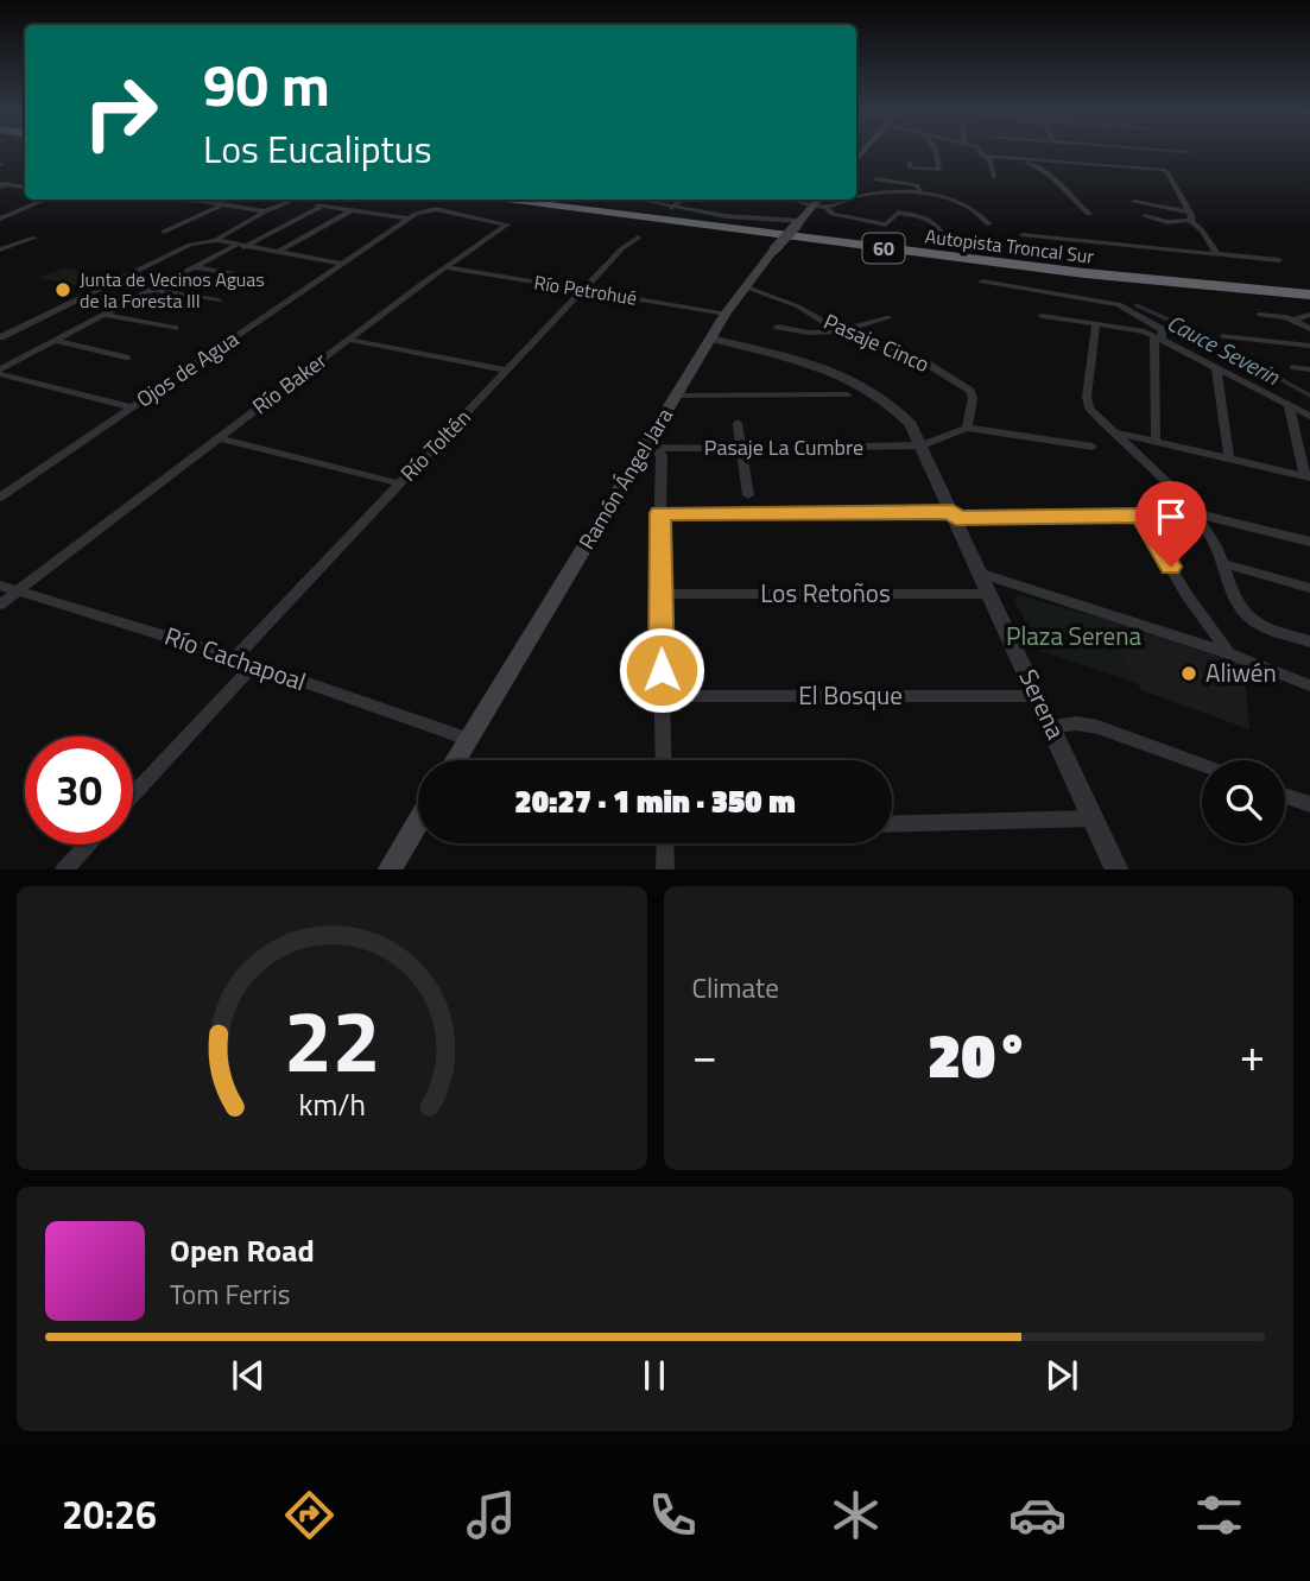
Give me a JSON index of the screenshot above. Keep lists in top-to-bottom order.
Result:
{
  "streets": {
    "highway": ["Autopista Troncal Sur", "60"],
    "main road": ["Ramón Ángel Jara"],
    "street": [
      "Río Petrohué",
      "Pasaje Cinco",
      "Ojos de Agua",
      "Río Baker",
      "Río Toltén",
      "Pasaje La Cumbre",
      "Los Retoños",
      "Río Cachapoal",
      "El Bosque",
      "Serena"
    ]
  },
  "crossings": [
    ["Río Petrohué", "Río Baker"],
    ["Río Petrohué", "Río Toltén"],
    ["Río Petrohué", "Ramón Ángel Jara"],
    ["Pasaje Cinco", "Ramón Ángel Jara"],
    ["Ojos de Agua", "Río Baker"],
    ["Río Baker", "Río Cachapoal"],
    ["Río Toltén", "Río Cachapoal"],
    ["Pasaje La Cumbre", "Ramón Ángel Jara"],
    ["Pasaje La Cumbre", "Serena"],
    ["Ramón Ángel Jara", "Río Cachapoal"],
    ["Ramón Ángel Jara", "Serena"],
    ["Los Retoños", "Serena"],
    ["El Bosque", "Serena"]
  ],
  "water": ["Cauce Severin"],
  "parks": ["Plaza Serena"],
  "places": ["Junta de Vecinos Aguas de la Foresta III", "Aliwén"],
  "page": {
    "turn": ["90 m", "Los Eucaliptus"],
    "limit": "30",
    "trip": "20:27 · 1 min · 350 m",
    "tile": "Climate",
    "heat": ["−", "20°", "+"],
    "song": ["Open Road", "Tom Ferris"],
    "tabs": "20:26",
    "gauge": ["22", "km/h"]
  }
}
